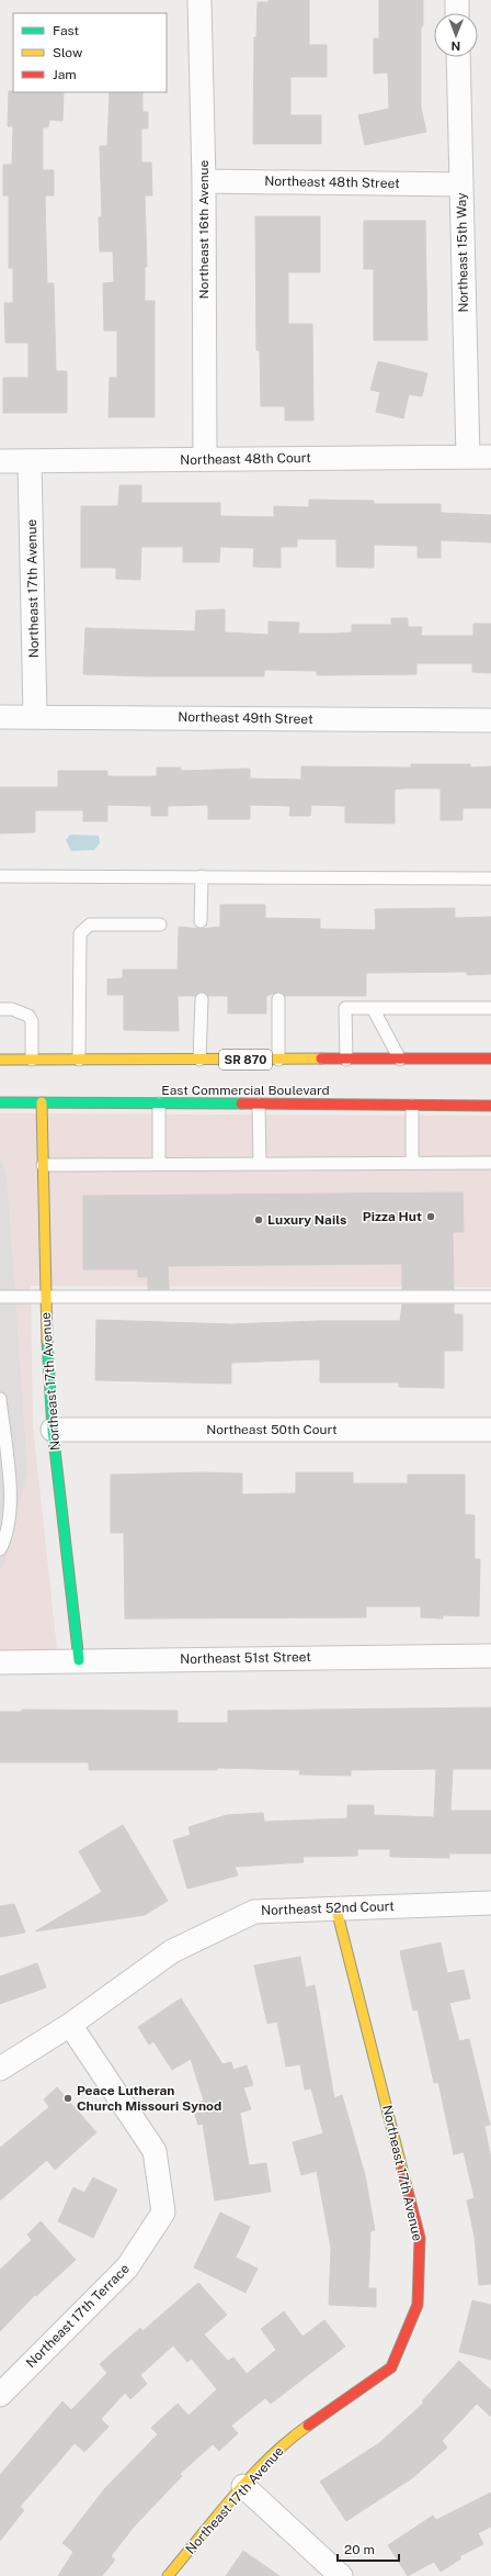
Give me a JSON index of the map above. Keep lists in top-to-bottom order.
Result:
{
  "streets": {
    "street": [
      "Northeast 48th Street",
      "Northeast 16th Avenue",
      "Northeast 15th Way",
      "Northeast 48th Court",
      "Northeast 17th Avenue",
      "Northeast 49th Street",
      "SR 870",
      "East Commercial Boulevard",
      "Northeast 50th Court",
      "Northeast 51st Street",
      "Northeast 52nd Court",
      "Northeast 17th Terrace"
    ]
  },
  "crossings": [
    ["Northeast 48th Street", "Northeast 16th Avenue"],
    ["Northeast 48th Street", "Northeast 15th Way"],
    ["Northeast 16th Avenue", "Northeast 48th Court"],
    ["Northeast 15th Way", "Northeast 48th Court"],
    ["Northeast 48th Court", "Northeast 17th Avenue"],
    ["Northeast 17th Avenue", "Northeast 49th Street"],
    ["Northeast 17th Avenue", "East Commercial Boulevard"],
    ["Northeast 17th Avenue", "Northeast 50th Court"],
    ["Northeast 17th Avenue", "Northeast 51st Street"],
    ["Northeast 17th Avenue", "Northeast 52nd Court"],
    ["Northeast 52nd Court", "Northeast 17th Terrace"]
  ],
  "places": ["Pizza Hut", "Luxury Nails", "Peace Lutheran Church Missouri Synod"],
  "legend": ["Fast", "Slow", "Jam"],
  "scale_bar": "20 m",
  "north": "bottom"
}
